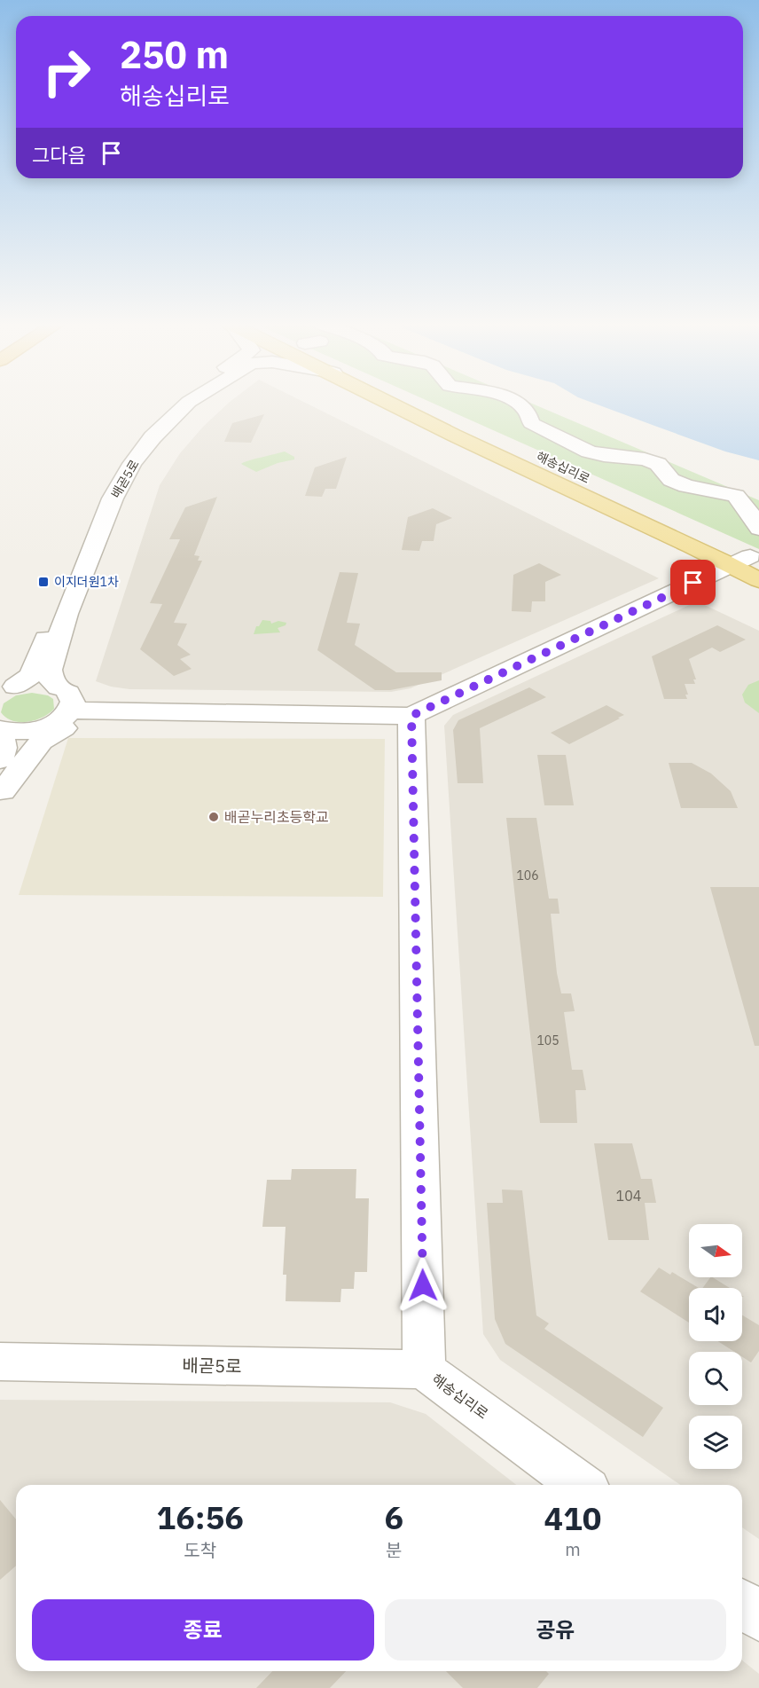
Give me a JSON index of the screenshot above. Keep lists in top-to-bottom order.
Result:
{
  "streets": {
    "main road": ["해송십리로"],
    "street": ["배곧5로"]
  },
  "crossings": [
    ["해송십리로", "배곧5로"]
  ],
  "places": {
    "transit": ["이지더원1차"],
    "other": ["배곧누리초등학교"]
  },
  "house_numbers": ["106", "105", "104"],
  "north": "right",
  "page": {
    "turn": ["250 m", "해송십리로"],
    "then": "그다음",
    "eta": [
      "16:56",
      "도착",
      "6",
      "분",
      "410",
      "m"
    ],
    "buttons": ["종료", "공유"]
  }
}
